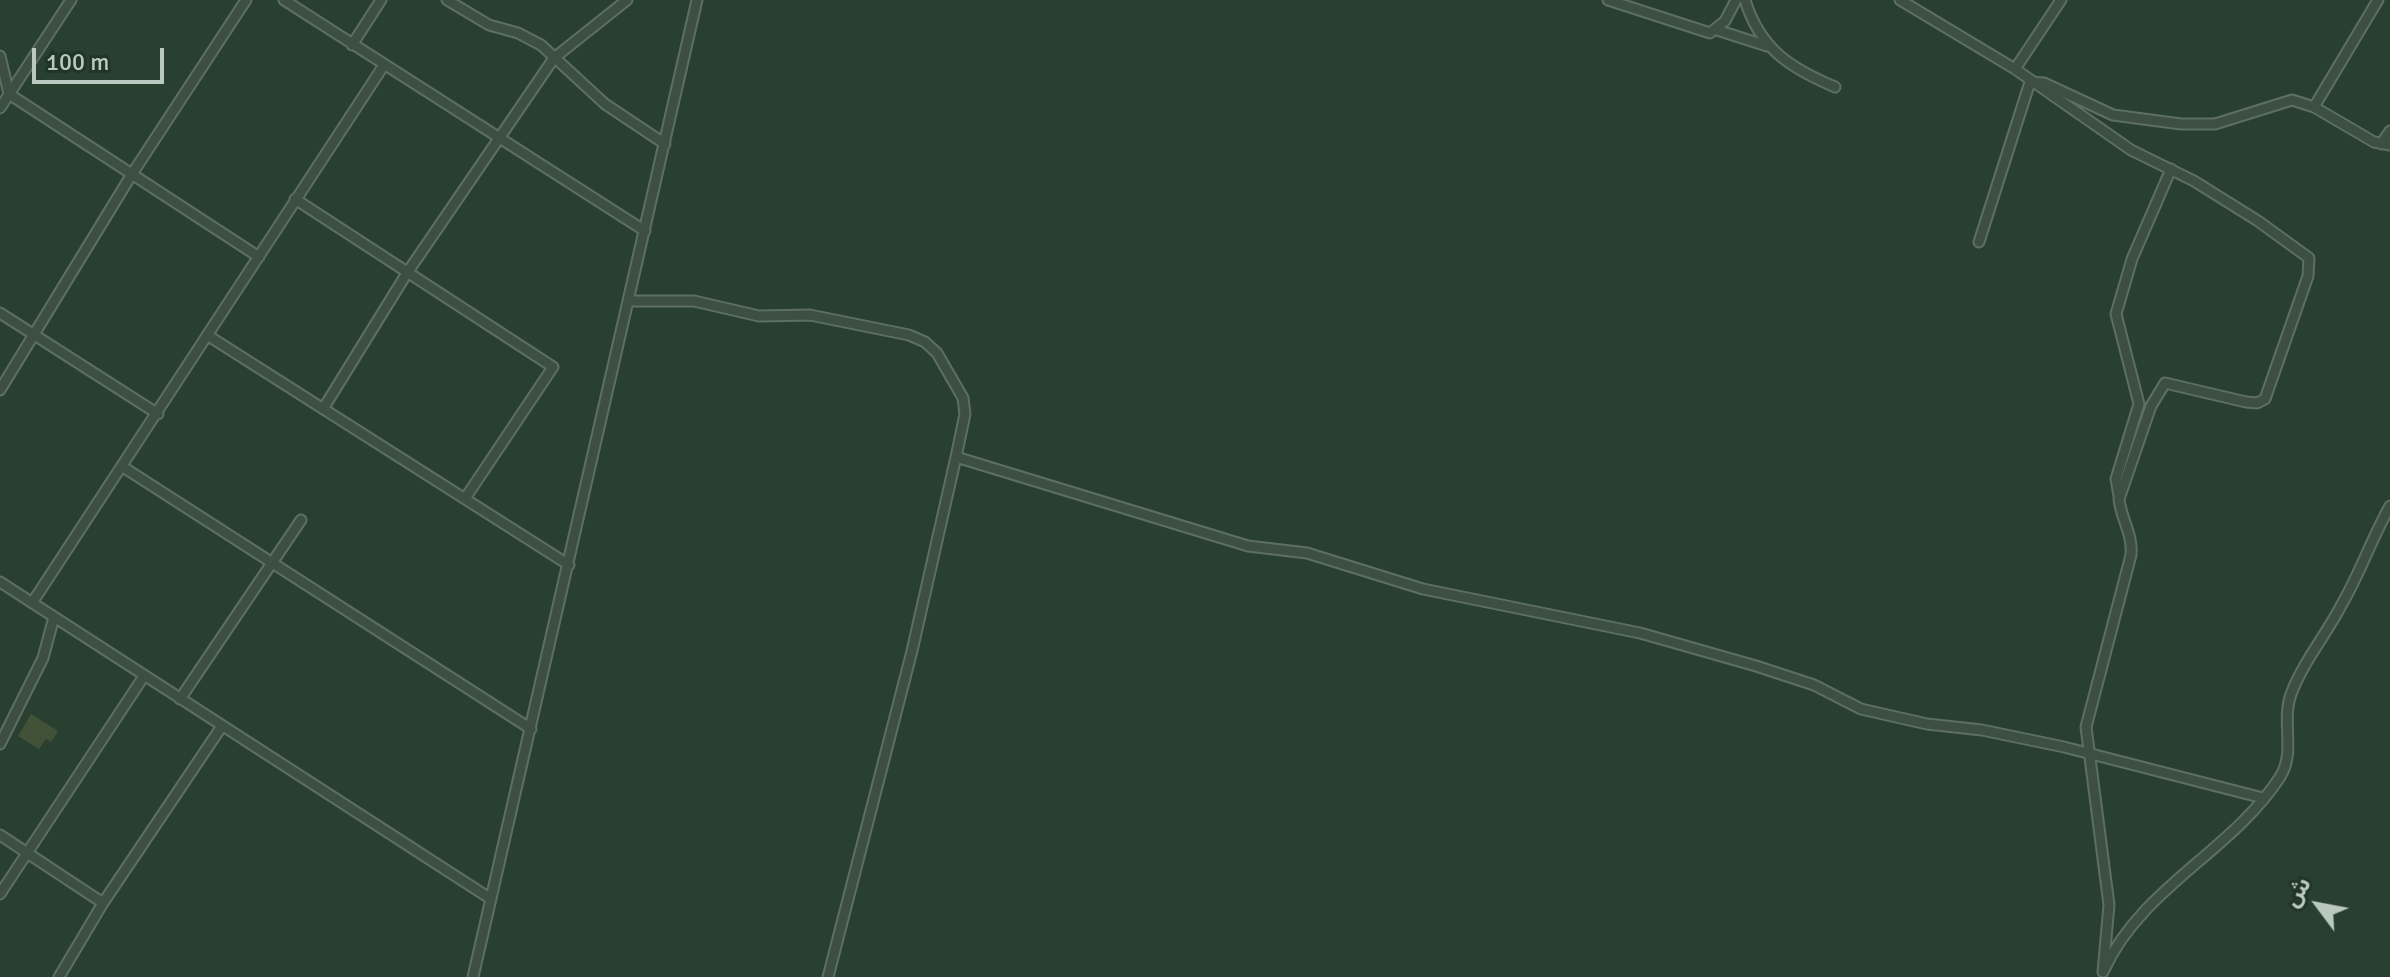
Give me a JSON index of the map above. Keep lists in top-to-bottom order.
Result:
{
  "scale_bar": "100 m",
  "north": "top left"
}
